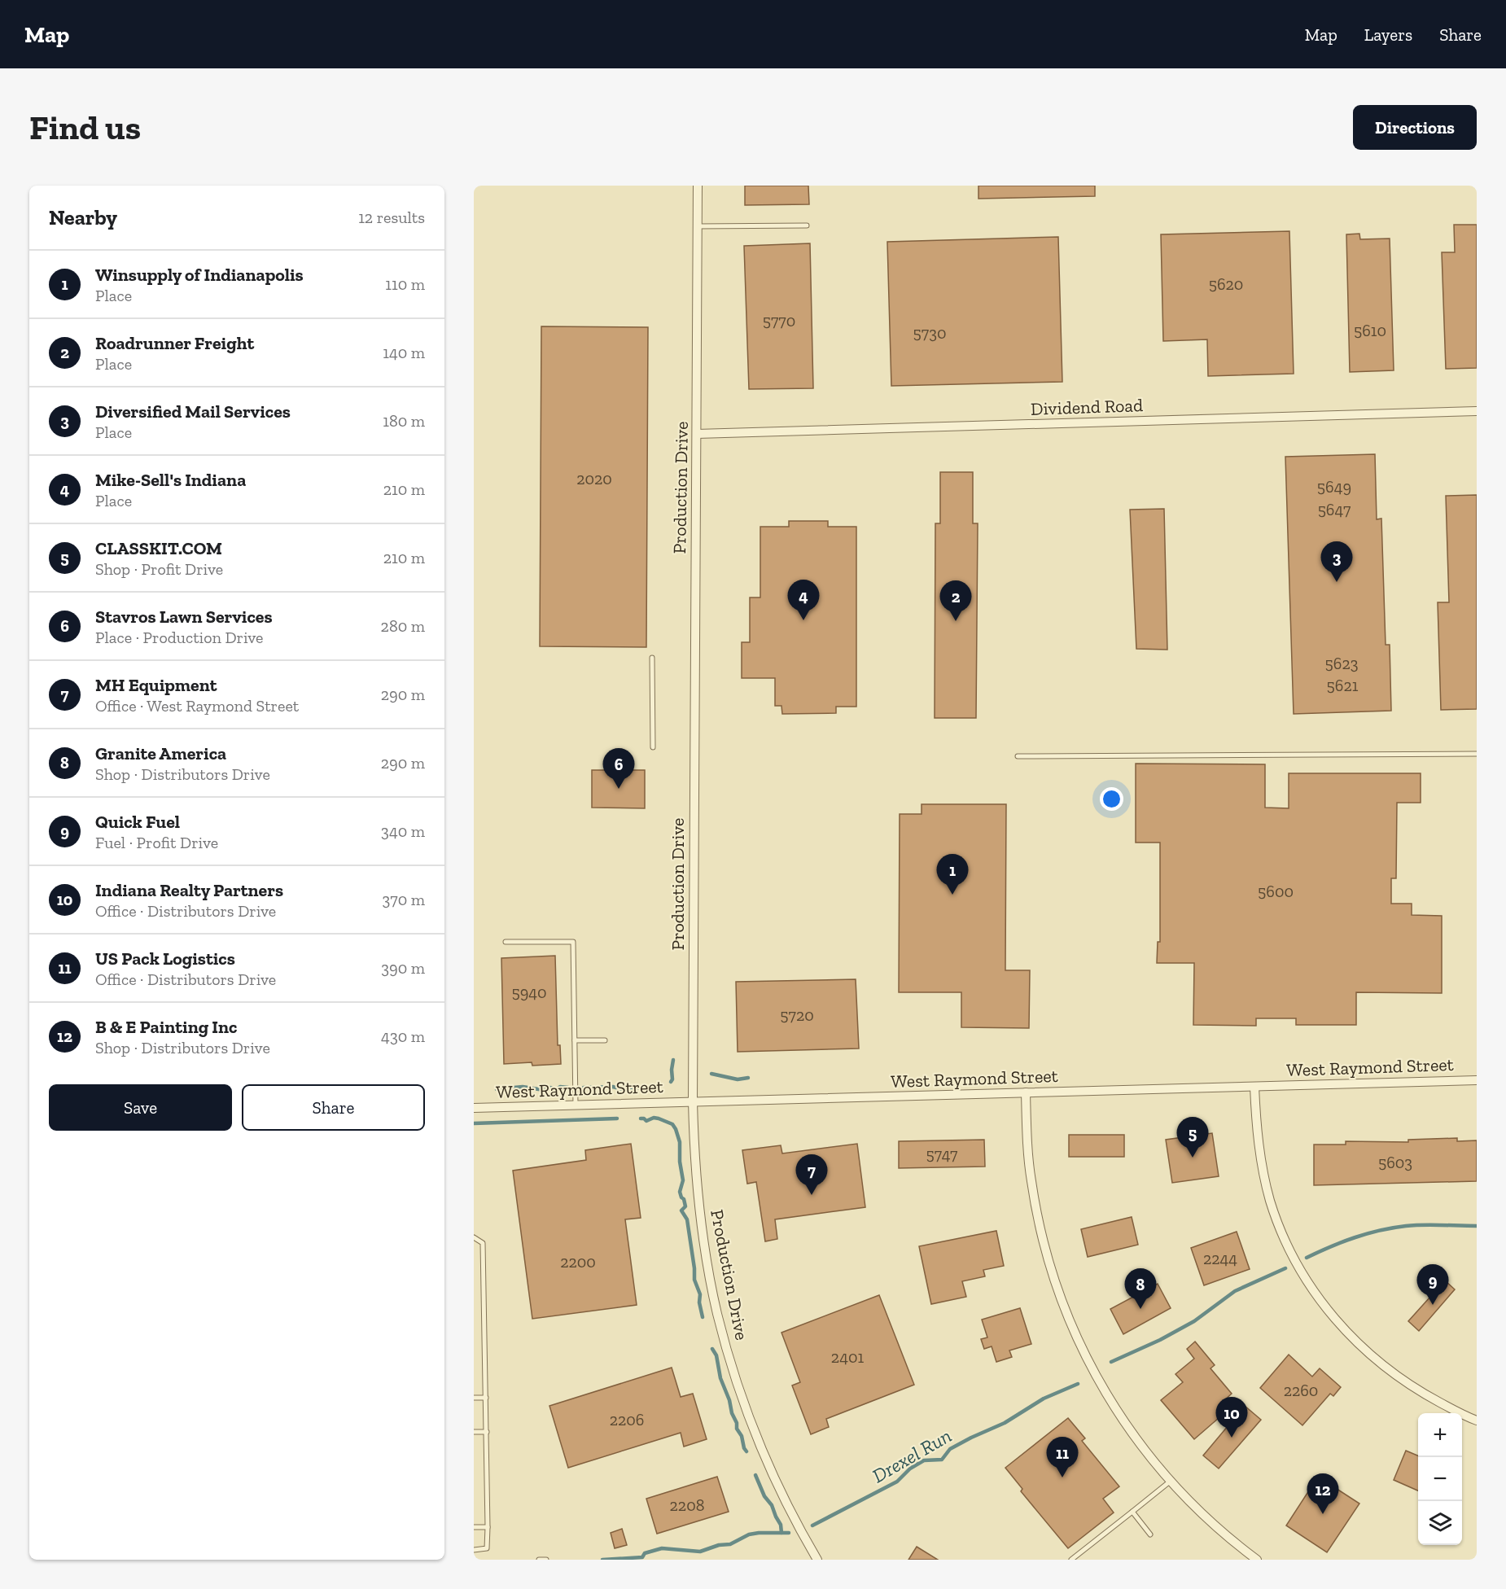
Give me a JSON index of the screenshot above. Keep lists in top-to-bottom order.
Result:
{
  "streets": {
    "street": ["Dividend Road", "Production Drive", "West Raymond Street"]
  },
  "crossings": [
    ["Dividend Road", "Production Drive"],
    ["Production Drive", "West Raymond Street"]
  ],
  "water": ["Drexel Run"],
  "house_numbers": [
    "5620",
    "5770",
    "5610",
    "5730",
    "2020",
    "5649",
    "5647",
    "5623",
    "5621",
    "5600",
    "5940",
    "5720",
    "5747",
    "5603",
    "2244",
    "2200",
    "2401",
    "2260",
    "2206",
    "2208"
  ],
  "page": {
    "header": "Map",
    "nav": ["Map", "Layers", "Share"],
    "buttons": [
      "Directions",
      ["Save", "Share"]
    ],
    "title": "Find us",
    "heading": ["Nearby", "12 results"],
    "list": [
      {
        "mark": "1",
        "name": "Winsupply of Indianapolis",
        "note": "Place",
        "value": "110 m"
      },
      {
        "mark": "2",
        "name": "Roadrunner Freight",
        "note": "Place",
        "value": "140 m"
      },
      {
        "mark": "3",
        "name": "Diversified Mail Services",
        "note": "Place",
        "value": "180 m"
      },
      {
        "mark": "4",
        "name": "Mike-Sell's Indiana",
        "note": "Place",
        "value": "210 m"
      },
      {
        "mark": "5",
        "name": "CLASSKIT.COM",
        "note": "Shop · Profit Drive",
        "value": "210 m"
      },
      {
        "mark": "6",
        "name": "Stavros Lawn Services",
        "note": "Place · Production Drive",
        "value": "280 m"
      },
      {
        "mark": "7",
        "name": "MH Equipment",
        "note": "Office · West Raymond Street",
        "value": "290 m"
      },
      {
        "mark": "8",
        "name": "Granite America",
        "note": "Shop · Distributors Drive",
        "value": "290 m"
      },
      {
        "mark": "9",
        "name": "Quick Fuel",
        "note": "Fuel · Profit Drive",
        "value": "340 m"
      },
      {
        "mark": "10",
        "name": "Indiana Realty Partners",
        "note": "Office · Distributors Drive",
        "value": "370 m"
      },
      {
        "mark": "11",
        "name": "US Pack Logistics",
        "note": "Office · Distributors Drive",
        "value": "390 m"
      },
      {
        "mark": "12",
        "name": "B & E Painting Inc",
        "note": "Shop · Distributors Drive",
        "value": "430 m"
      }
    ],
    "pins": [
      "3",
      "4",
      "2",
      "6",
      "1",
      "5",
      "7",
      "9",
      "8",
      "10",
      "11",
      "12"
    ],
    "map_buttons": ["+", "−"]
  }
}
